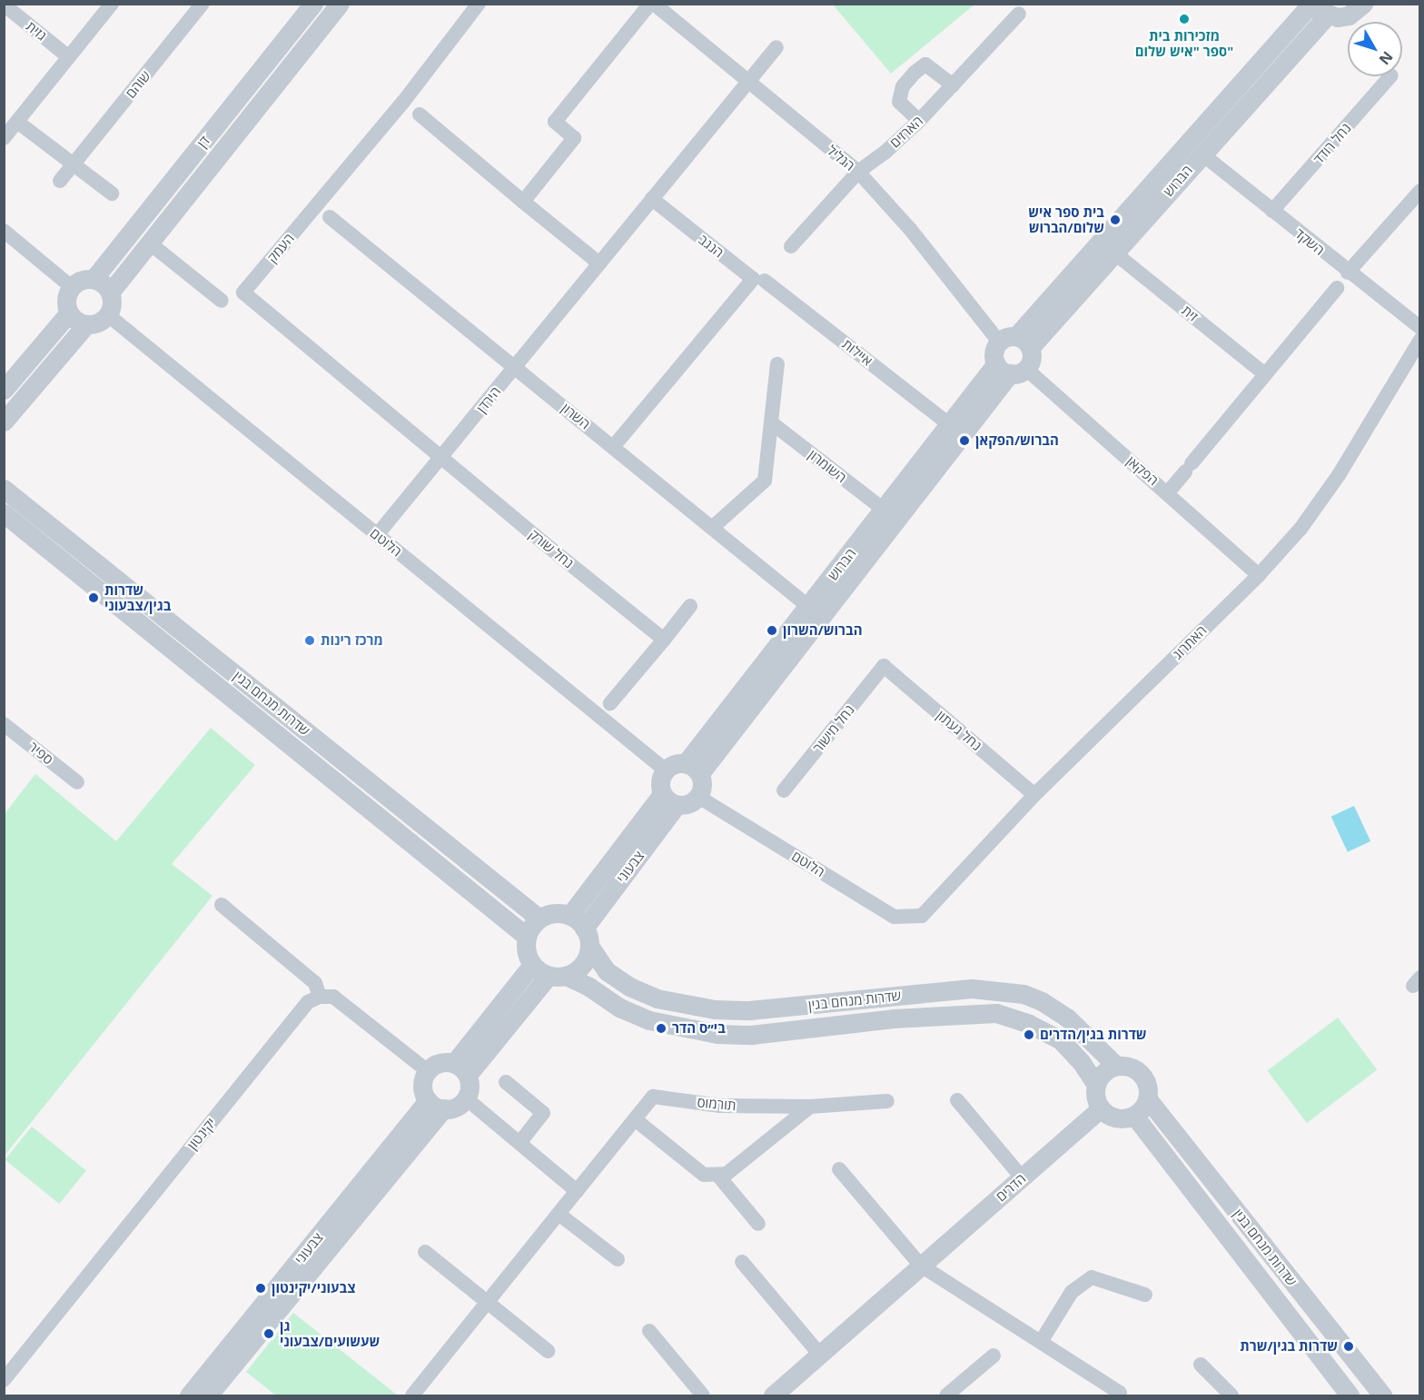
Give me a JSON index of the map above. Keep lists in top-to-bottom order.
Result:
{
  "streets": {
    "street": [
      "גזית",
      "שוהם",
      "הארזים",
      "דן",
      "נחל רודד",
      "הגליל",
      "הברוש",
      "השקד",
      "הנגב",
      "העמק",
      "זית",
      "איילות",
      "הירדן",
      "השרון",
      "השומרון",
      "הפקאן",
      "הלוטם",
      "נחל שורק",
      "האתרוג",
      "שדרות מנחם בגין",
      "נחל מישור",
      "נחל געתון",
      "ספיר",
      "צבעוני",
      "תורמוס",
      "יקינטון",
      "הדרים"
    ]
  },
  "crossings": [
    ["הארזים", "הגליל"],
    ["דן", "הלוטם"],
    ["נחל רודד", "השקד"],
    ["הגליל", "הברוש"],
    ["הברוש", "השקד"],
    ["הברוש", "זית"],
    ["הברוש", "איילות"],
    ["הברוש", "השרון"],
    ["הברוש", "השומרון"],
    ["הברוש", "הפקאן"],
    ["הברוש", "הלוטם"],
    ["הברוש", "צבעוני"],
    ["הנגב", "הירדן"],
    ["הנגב", "השרון"],
    ["העמק", "הירדן"],
    ["העמק", "נחל שורק"],
    ["הירדן", "השרון"],
    ["הירדן", "הלוטם"],
    ["הירדן", "נחל שורק"],
    ["הפקאן", "האתרוג"],
    ["הלוטם", "האתרוג"],
    ["הלוטם", "צבעוני"],
    ["האתרוג", "נחל געתון"],
    ["שדרות מנחם בגין", "צבעוני"],
    ["שדרות מנחם בגין", "הדרים"],
    ["נחל מישור", "נחל געתון"]
  ],
  "places": [
    "מזכירות בית ספר \"איש שלום\"",
    "בית ספר איש שלום/הברוש",
    "הברוש/הפקאן",
    "שדרות בגין/צבעוני",
    "הברוש/השרון",
    "מרכז רינות",
    "בי״ס הדר",
    "שדרות בגין/הדרים",
    "צבעוני/יקינטון",
    "גן שעשועים/צבעוני",
    "שדרות בגין/שרת"
  ],
  "north": "bottom right"
}
